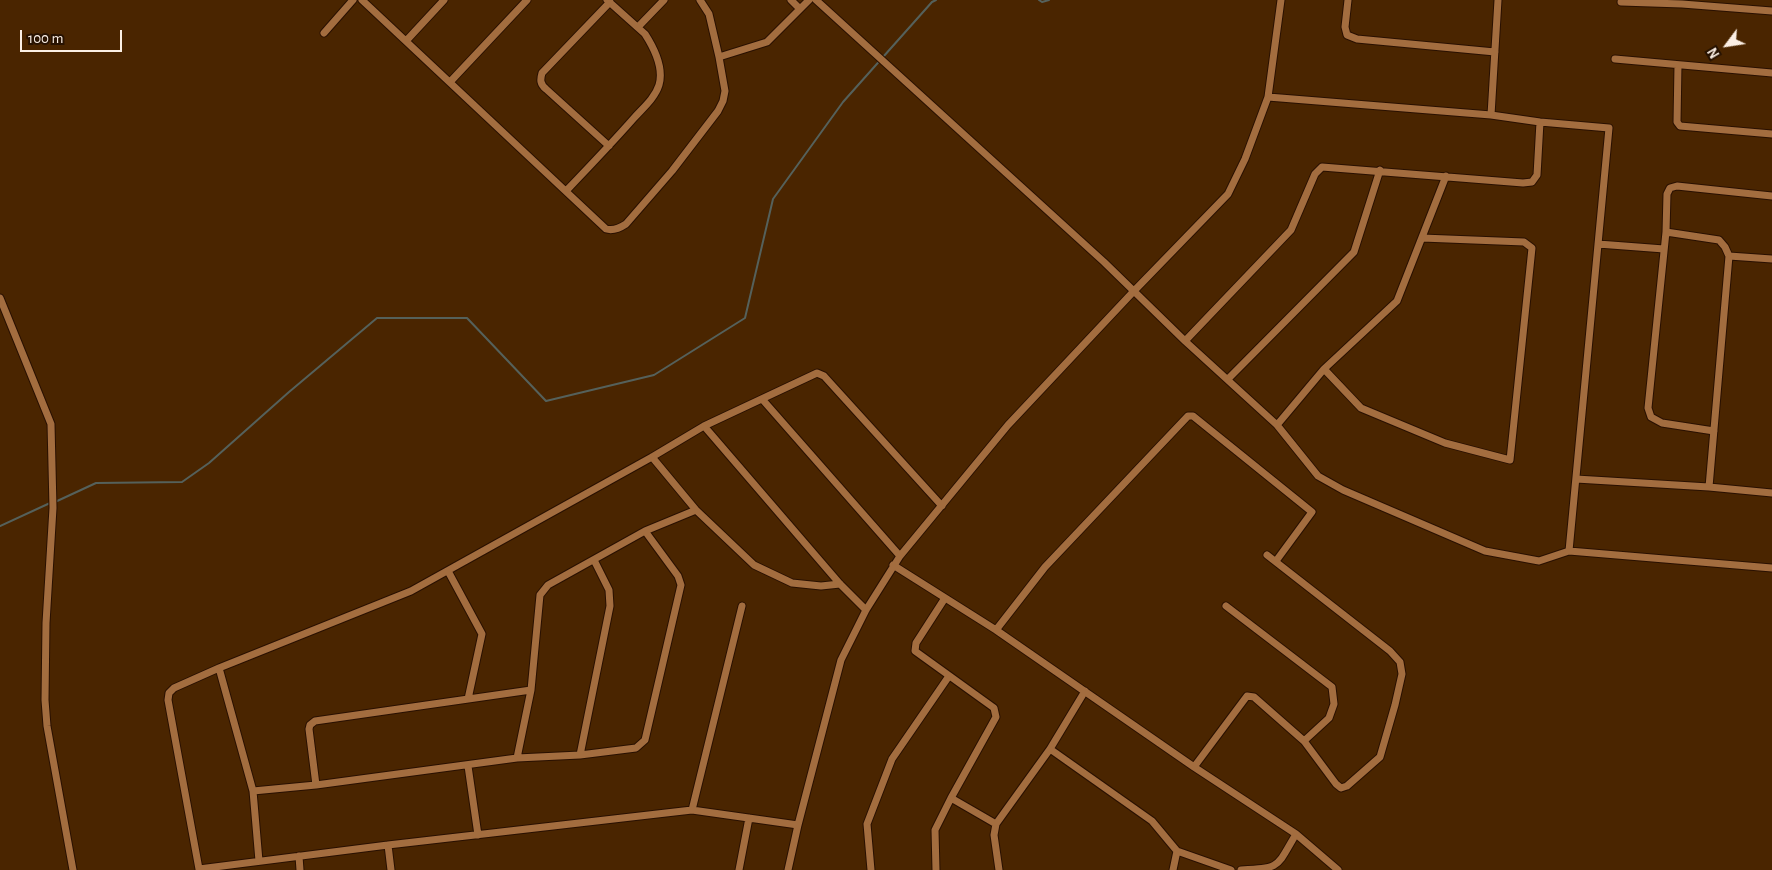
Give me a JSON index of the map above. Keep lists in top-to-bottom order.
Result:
{
  "scale_bar": "100 m",
  "north": "bottom left"
}
